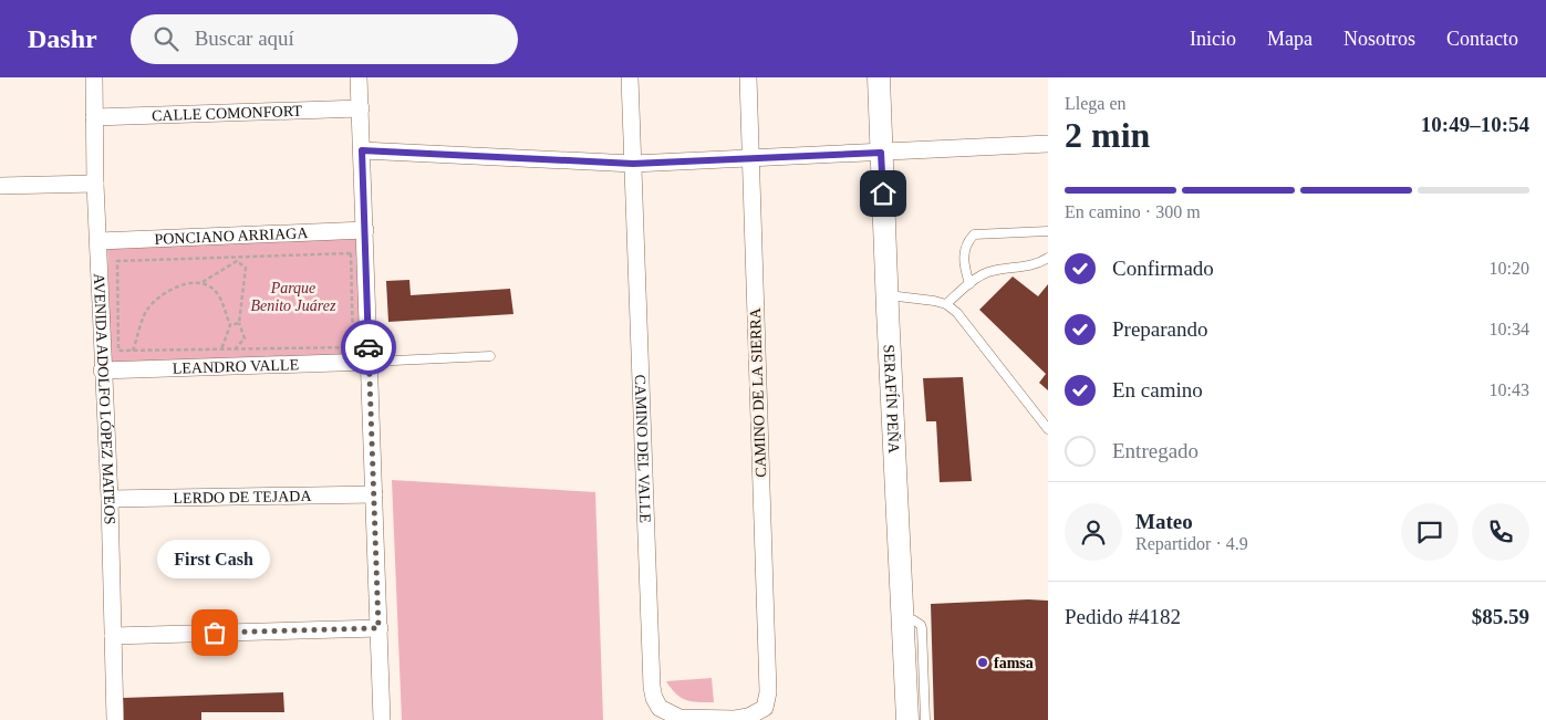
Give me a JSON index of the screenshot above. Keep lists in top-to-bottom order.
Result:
{
  "streets": {
    "main road": ["SERAFÍN PEÑA"],
    "street": [
      "CALLE COMONFORT",
      "PONCIANO ARRIAGA",
      "LEANDRO VALLE",
      "CAMINO DE LA SIERRA",
      "AVENIDA ADOLFO LÓPEZ MATEOS",
      "CAMINO DEL VALLE",
      "LERDO DE TEJADA"
    ]
  },
  "crossings": [
    ["CALLE COMONFORT", "AVENIDA ADOLFO LÓPEZ MATEOS"],
    ["PONCIANO ARRIAGA", "AVENIDA ADOLFO LÓPEZ MATEOS"],
    ["LEANDRO VALLE", "AVENIDA ADOLFO LÓPEZ MATEOS"],
    ["CAMINO DE LA SIERRA", "CAMINO DEL VALLE"],
    ["AVENIDA ADOLFO LÓPEZ MATEOS", "LERDO DE TEJADA"]
  ],
  "parks": ["Parque Benito Juárez"],
  "places": ["First Cash", "famsa"],
  "page": {
    "header": "Dashr",
    "search": "Buscar aquí",
    "nav": [
      "Inicio",
      "Mapa",
      "Nosotros",
      "Contacto"
    ],
    "heading": ["2 min", "Llega en", "10:49–10:54"],
    "panel": [
      "Mateo",
      "Repartidor · 4.9",
      "Pedido #4182",
      "$85.59"
    ],
    "bar": "En camino · 300 m",
    "list": [
      ["Confirmado", "10:20"],
      ["Preparando", "10:34"],
      ["En camino", "10:43"],
      "Entregado"
    ],
    "bubble": "First Cash"
  }
}
